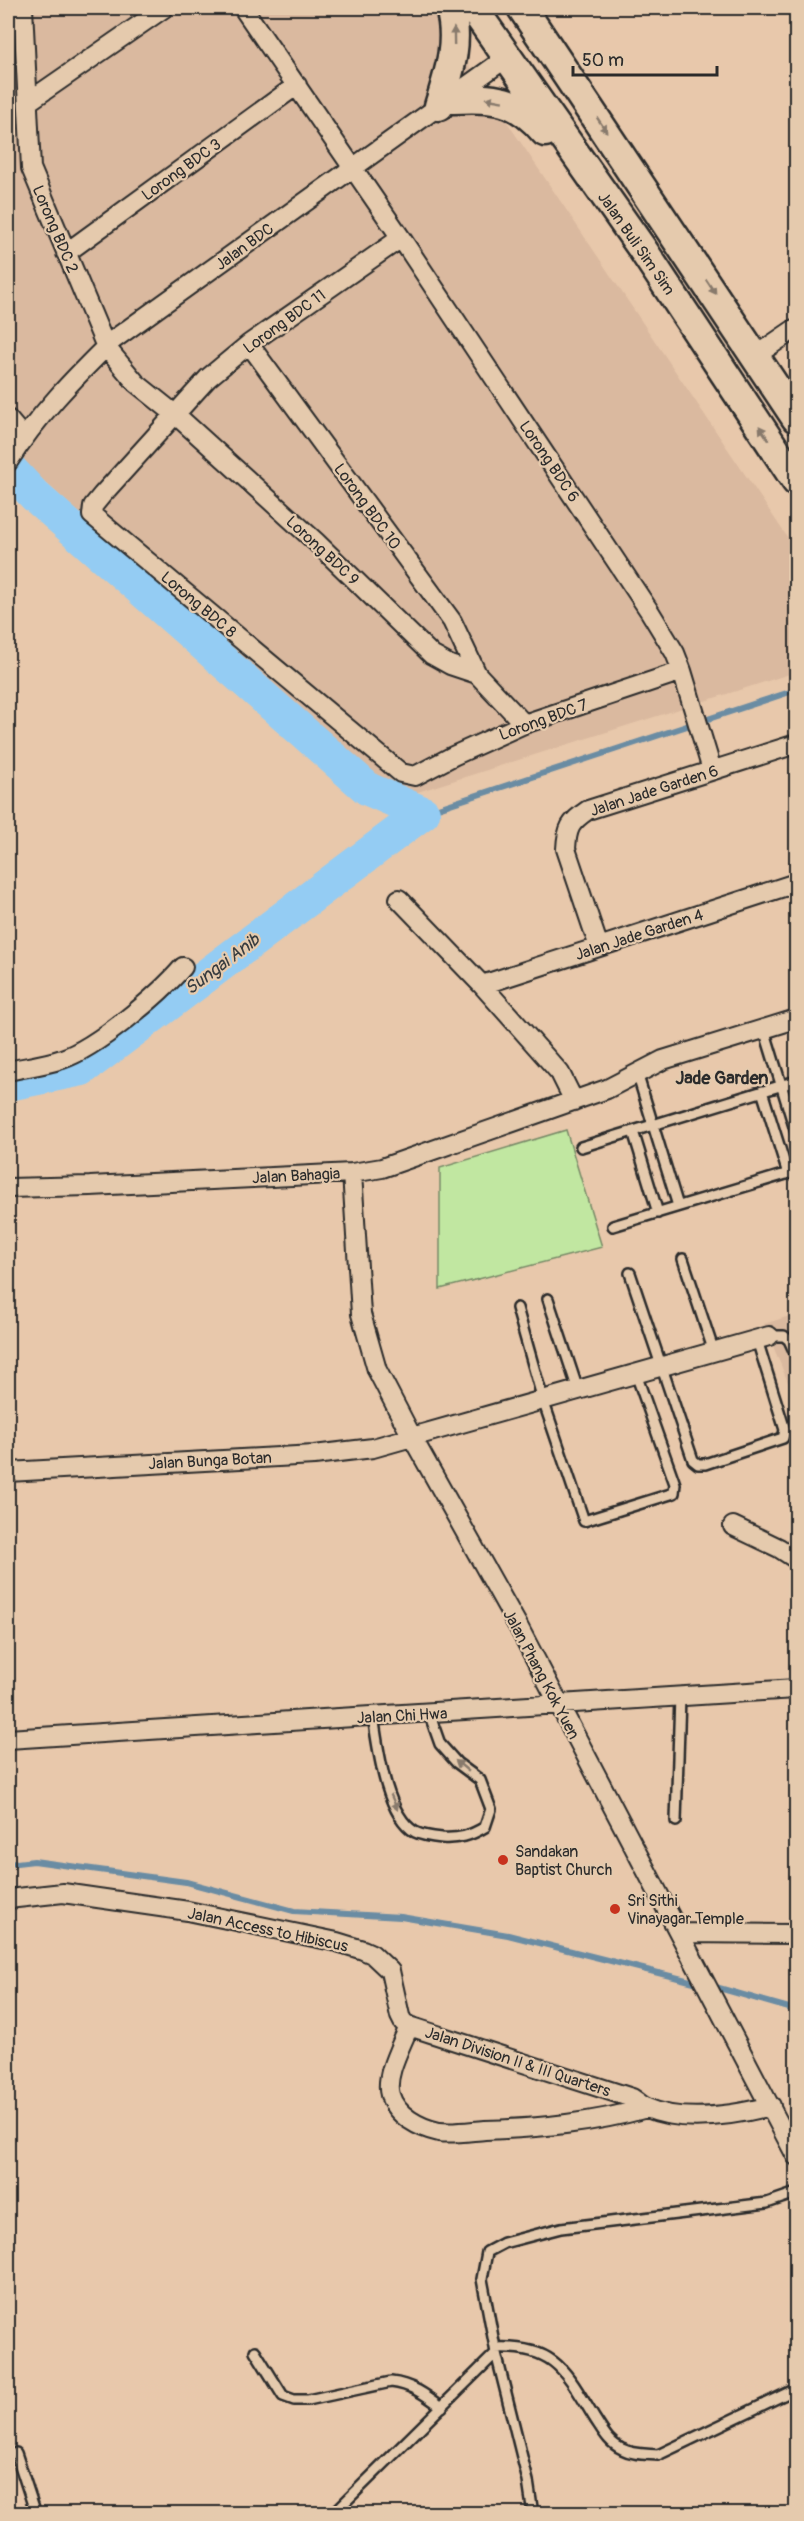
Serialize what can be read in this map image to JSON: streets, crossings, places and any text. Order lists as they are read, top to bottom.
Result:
{
  "streets": {
    "main road": ["Jalan Buli Sim Sim"],
    "street": [
      "Lorong BDC 3",
      "Lorong BDC 2",
      "Jalan BDC",
      "Lorong BDC 11",
      "Lorong BDC 6",
      "Lorong BDC 10",
      "Lorong BDC 9",
      "Lorong BDC 8",
      "Lorong BDC 7",
      "Jalan Jade Garden 6",
      "Jalan Jade Garden 4",
      "Jalan Bahagia",
      "Jalan Bunga Botan",
      "Jalan Phang Kok Yuen",
      "Jalan Chi Hwa",
      "Jalan Access to Hibiscus",
      "Jalan Division II & III Quarters"
    ]
  },
  "crossings": [
    ["Lorong BDC 3", "Lorong BDC 2"],
    ["Lorong BDC 3", "Lorong BDC 6"],
    ["Lorong BDC 2", "Jalan BDC"],
    ["Lorong BDC 2", "Lorong BDC 11"],
    ["Lorong BDC 2", "Lorong BDC 9"],
    ["Lorong BDC 2", "Lorong BDC 8"],
    ["Jalan Buli Sim Sim", "Jalan BDC"],
    ["Jalan BDC", "Lorong BDC 6"],
    ["Lorong BDC 11", "Lorong BDC 6"],
    ["Lorong BDC 11", "Lorong BDC 10"],
    ["Lorong BDC 11", "Lorong BDC 9"],
    ["Lorong BDC 11", "Lorong BDC 8"],
    ["Lorong BDC 6", "Lorong BDC 7"],
    ["Lorong BDC 6", "Jalan Jade Garden 6"],
    ["Lorong BDC 10", "Lorong BDC 9"],
    ["Lorong BDC 9", "Lorong BDC 8"],
    ["Lorong BDC 8", "Lorong BDC 7"],
    ["Jalan Jade Garden 6", "Jalan Jade Garden 4"],
    ["Jalan Bahagia", "Jalan Phang Kok Yuen"],
    ["Jalan Bunga Botan", "Jalan Phang Kok Yuen"],
    ["Jalan Phang Kok Yuen", "Jalan Chi Hwa"],
    ["Jalan Phang Kok Yuen", "Jalan Division II & III Quarters"],
    ["Jalan Access to Hibiscus", "Jalan Division II & III Quarters"]
  ],
  "districts": ["Jade Garden"],
  "water": ["Sungai Anib"],
  "places": ["Sandakan Baptist Church", "Sri Sithi Vinayagar Temple"],
  "scale_bar": "50 m"
}
